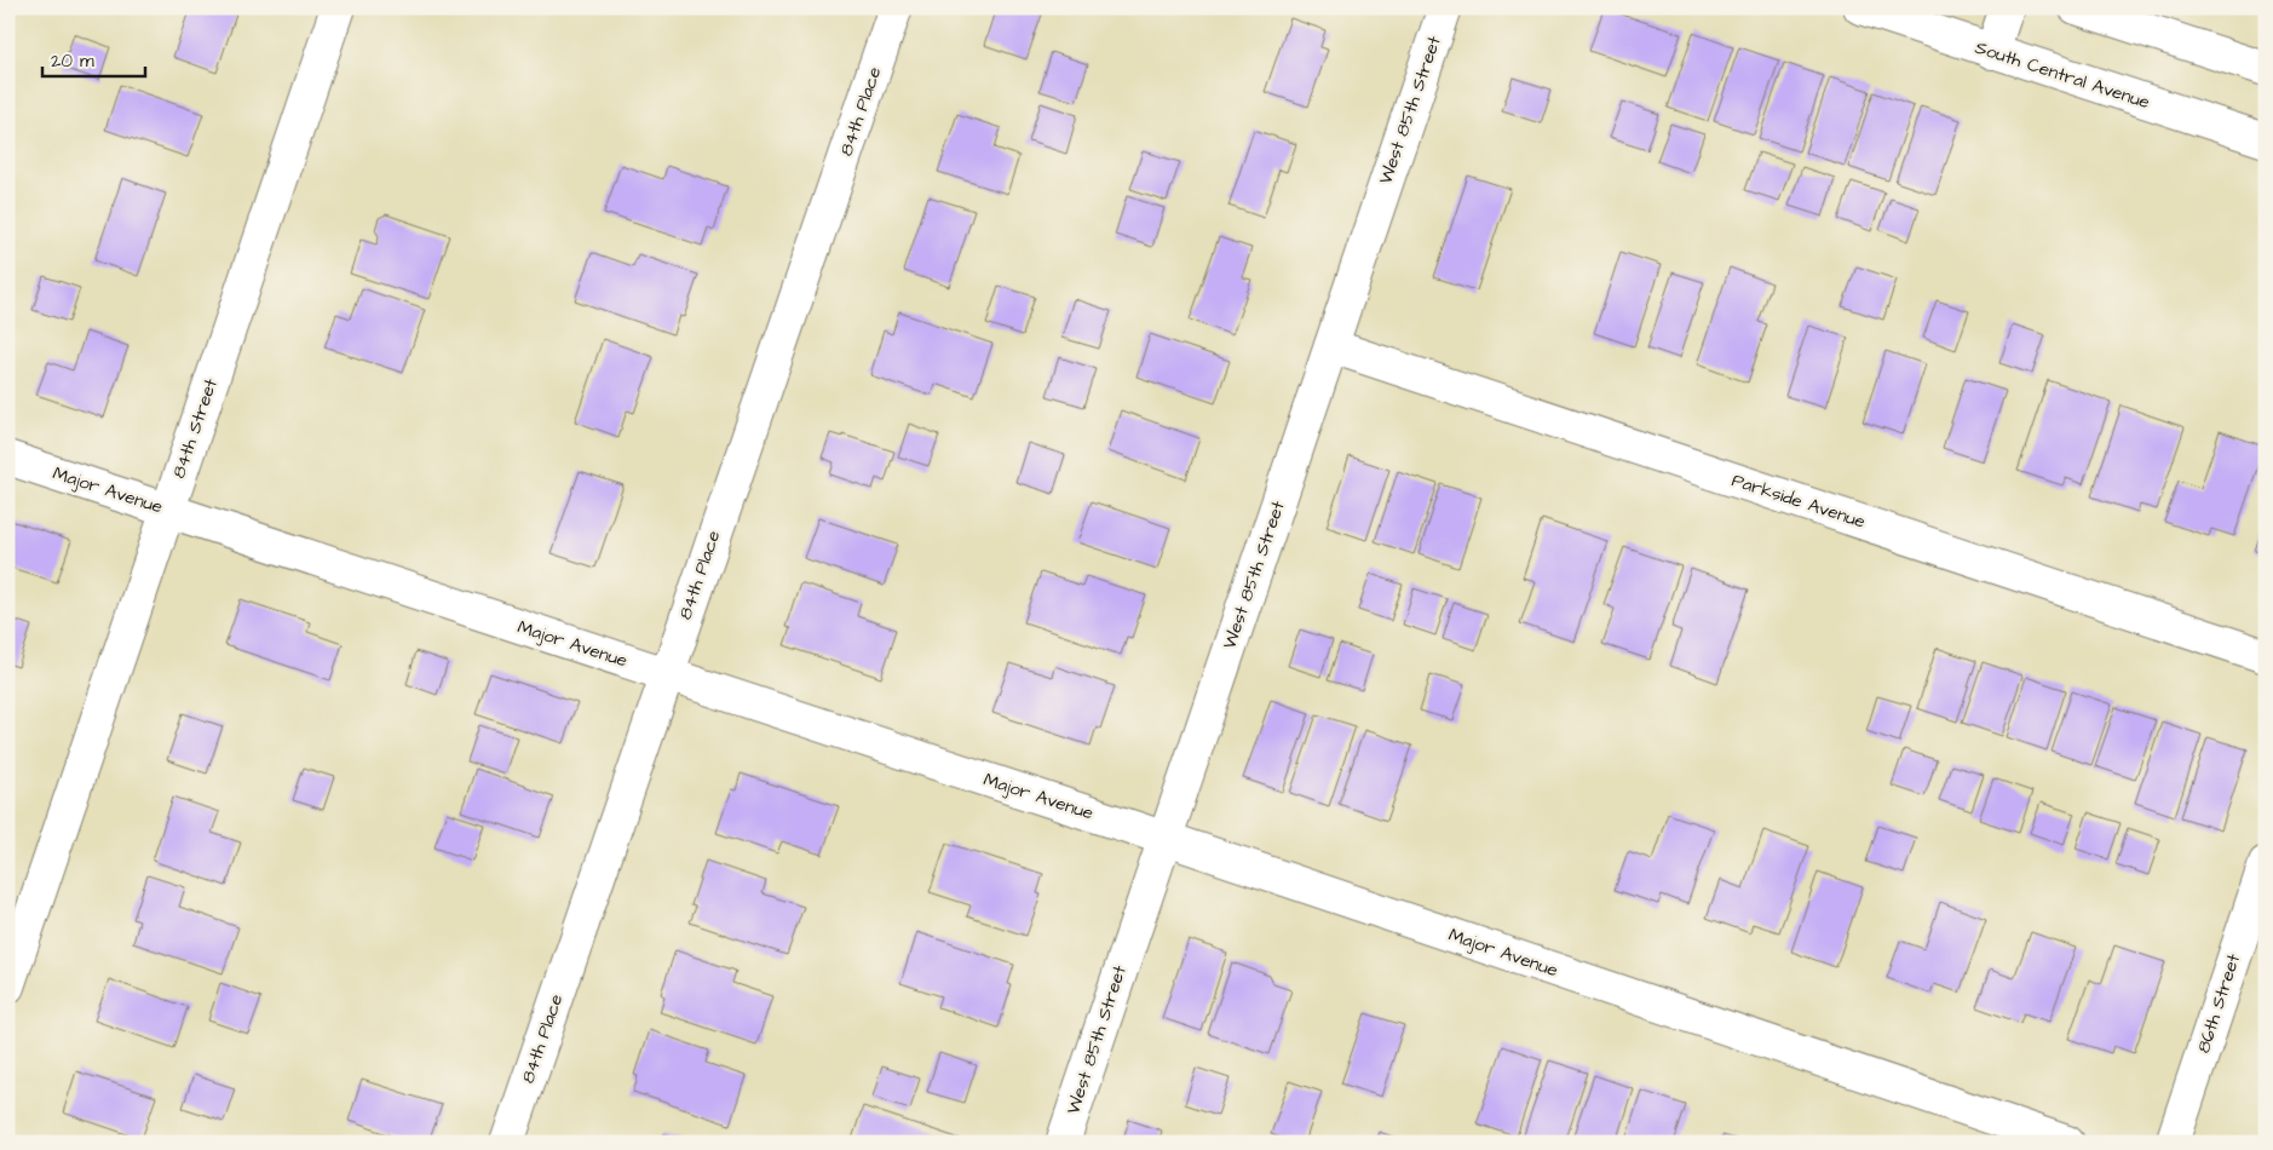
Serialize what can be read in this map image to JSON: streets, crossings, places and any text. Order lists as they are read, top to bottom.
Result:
{
  "streets": {
    "street": [
      "South Central Avenue",
      "West 85th Street",
      "84th Place",
      "84th Street",
      "Major Avenue",
      "Parkside Avenue",
      "86th Street"
    ]
  },
  "crossings": [
    ["West 85th Street", "Major Avenue"],
    ["West 85th Street", "Parkside Avenue"],
    ["84th Place", "Major Avenue"],
    ["84th Street", "Major Avenue"]
  ],
  "scale_bar": "20 m"
}
